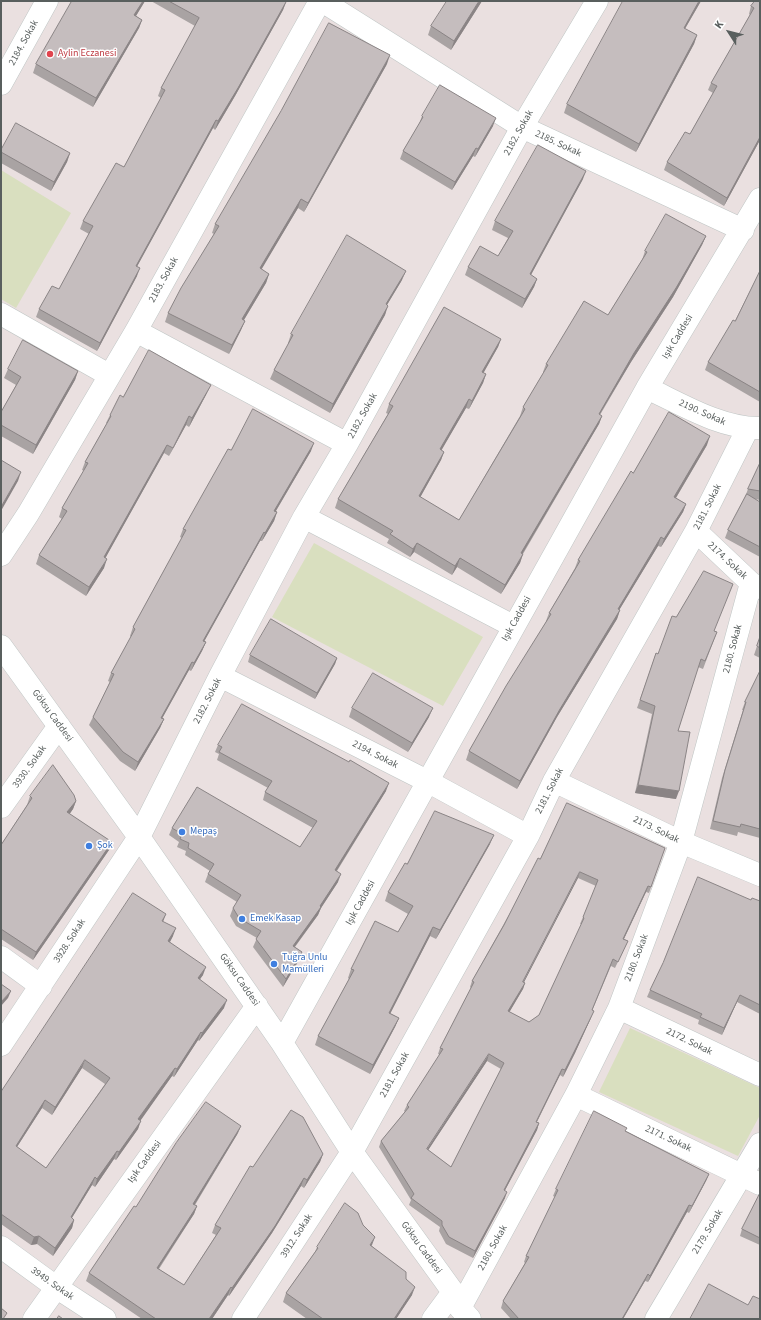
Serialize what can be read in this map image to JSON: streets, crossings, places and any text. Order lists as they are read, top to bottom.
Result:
{
  "streets": {
    "street": [
      "2184. Sokak",
      "2182. Sokak",
      "2185. Sokak",
      "2183. Sokak",
      "Işık Caddesi",
      "2190. Sokak",
      "2181. Sokak",
      "2174. Sokak",
      "2180. Sokak",
      "Göksu Caddesi",
      "2194. Sokak",
      "3930. Sokak",
      "2173. Sokak",
      "3928. Sokak",
      "2172. Sokak",
      "2171. Sokak",
      "2179. Sokak",
      "3912. Sokak",
      "3949. Sokak"
    ]
  },
  "crossings": [
    ["2182. Sokak", "2185. Sokak"],
    ["2182. Sokak", "Göksu Caddesi"],
    ["2182. Sokak", "2194. Sokak"],
    ["2182. Sokak", "3928. Sokak"],
    ["2185. Sokak", "2183. Sokak"],
    ["2185. Sokak", "Işık Caddesi"],
    ["Işık Caddesi", "2190. Sokak"],
    ["Işık Caddesi", "Göksu Caddesi"],
    ["Işık Caddesi", "2194. Sokak"],
    ["Işık Caddesi", "3949. Sokak"],
    ["2190. Sokak", "2181. Sokak"],
    ["2181. Sokak", "2174. Sokak"],
    ["2181. Sokak", "Göksu Caddesi"],
    ["2181. Sokak", "2194. Sokak"],
    ["2181. Sokak", "2173. Sokak"],
    ["2181. Sokak", "3912. Sokak"],
    ["2174. Sokak", "2180. Sokak"],
    ["2180. Sokak", "Göksu Caddesi"],
    ["2180. Sokak", "2173. Sokak"],
    ["2180. Sokak", "2172. Sokak"],
    ["2180. Sokak", "2171. Sokak"],
    ["Göksu Caddesi", "3930. Sokak"],
    ["Göksu Caddesi", "3928. Sokak"],
    ["Göksu Caddesi", "3912. Sokak"],
    ["2171. Sokak", "2179. Sokak"]
  ],
  "places": [
    "Aylin Eczanesi",
    "Mepaş",
    "Şok",
    "Emek Kasap",
    "Tuğra Unlu Mamülleri"
  ],
  "north": "top left"
}
